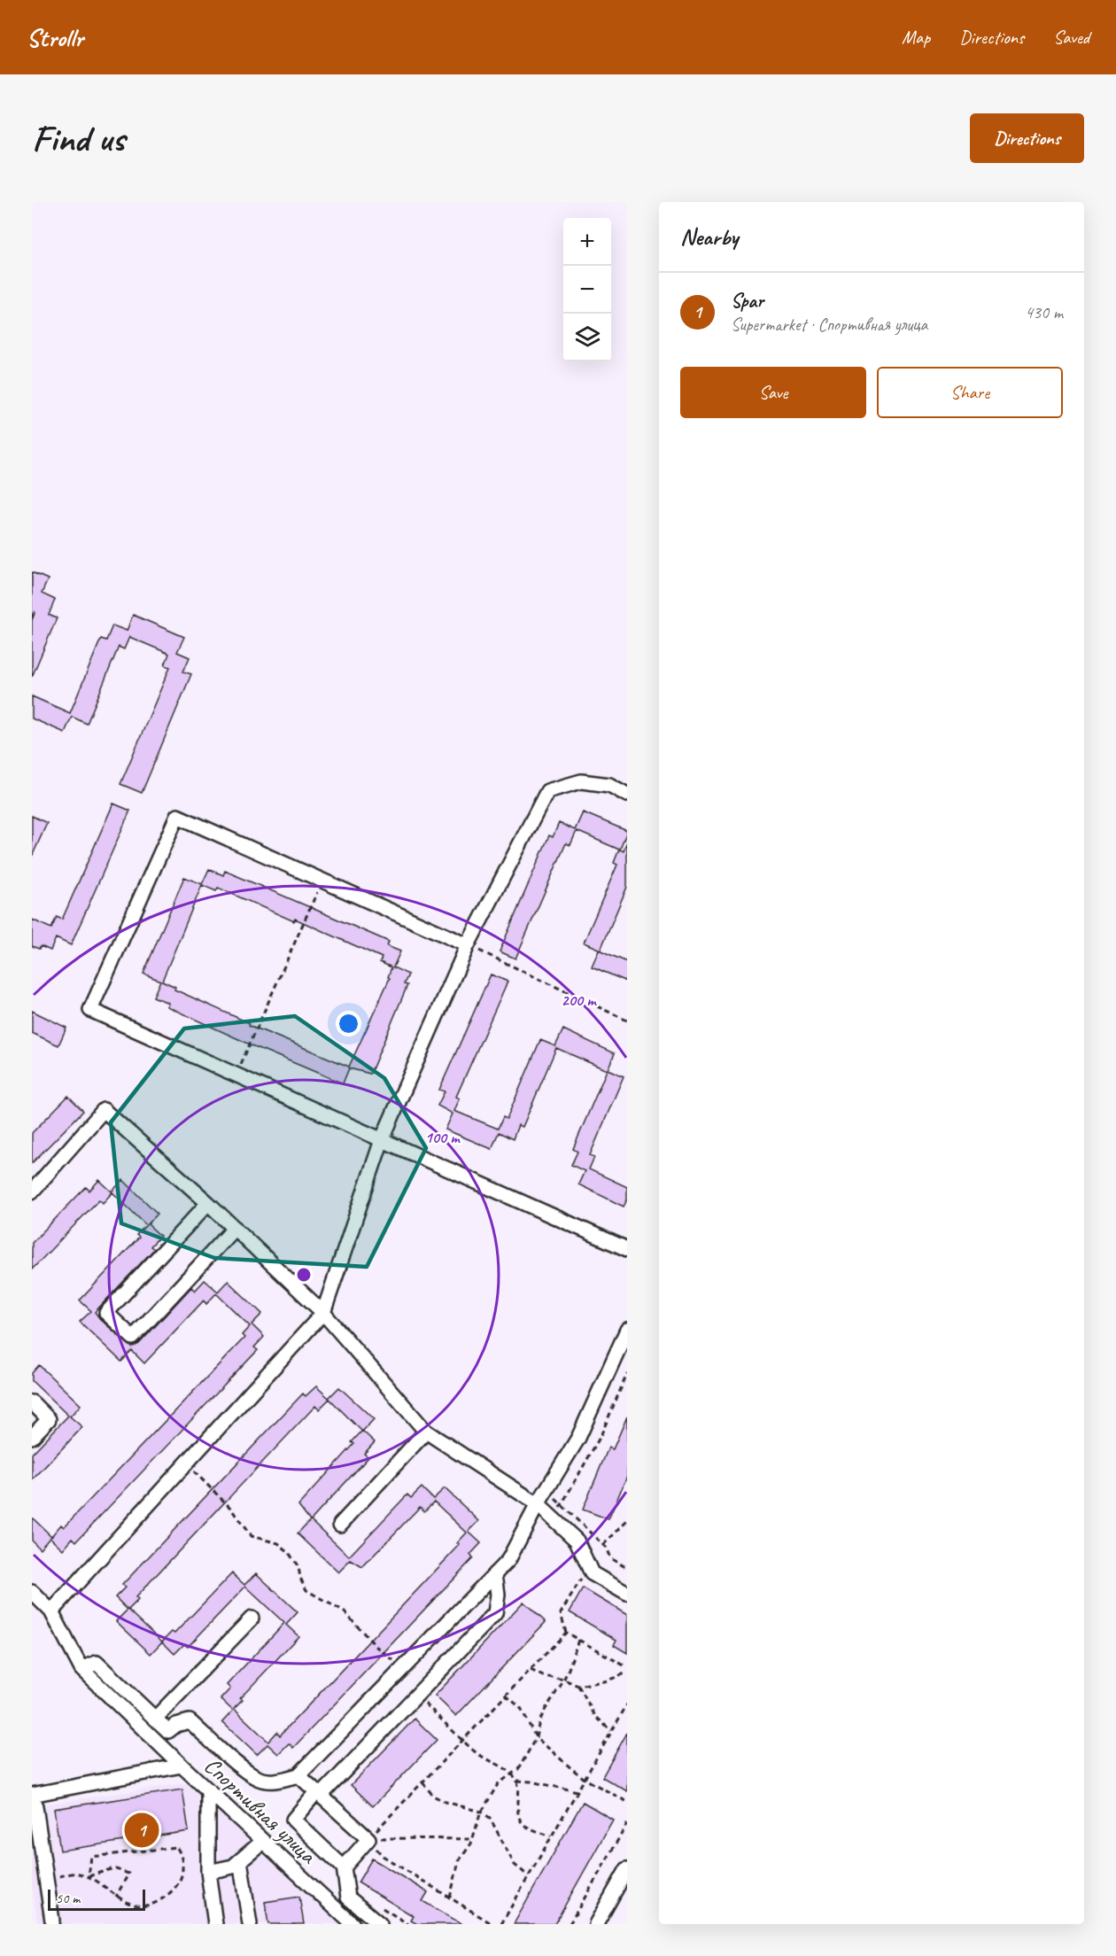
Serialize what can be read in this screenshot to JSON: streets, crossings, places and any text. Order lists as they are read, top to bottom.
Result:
{
  "streets": {
    "street": ["Спортивная улица"]
  },
  "scale_bar": "50 m",
  "page": {
    "header": "Strollr",
    "nav": ["Map", "Directions", "Saved"],
    "buttons": [
      "Directions",
      ["Save", "Share"]
    ],
    "title": "Find us",
    "heading": "Nearby",
    "map_buttons": ["+", "−"],
    "list": [
      {
        "mark": "1",
        "name": "Spar",
        "note": "Supermarket · Спортивная улица",
        "value": "430 m"
      }
    ],
    "pins": "1",
    "scale": "50 m"
  },
  "rings": ["200 m", "100 m"]
}
